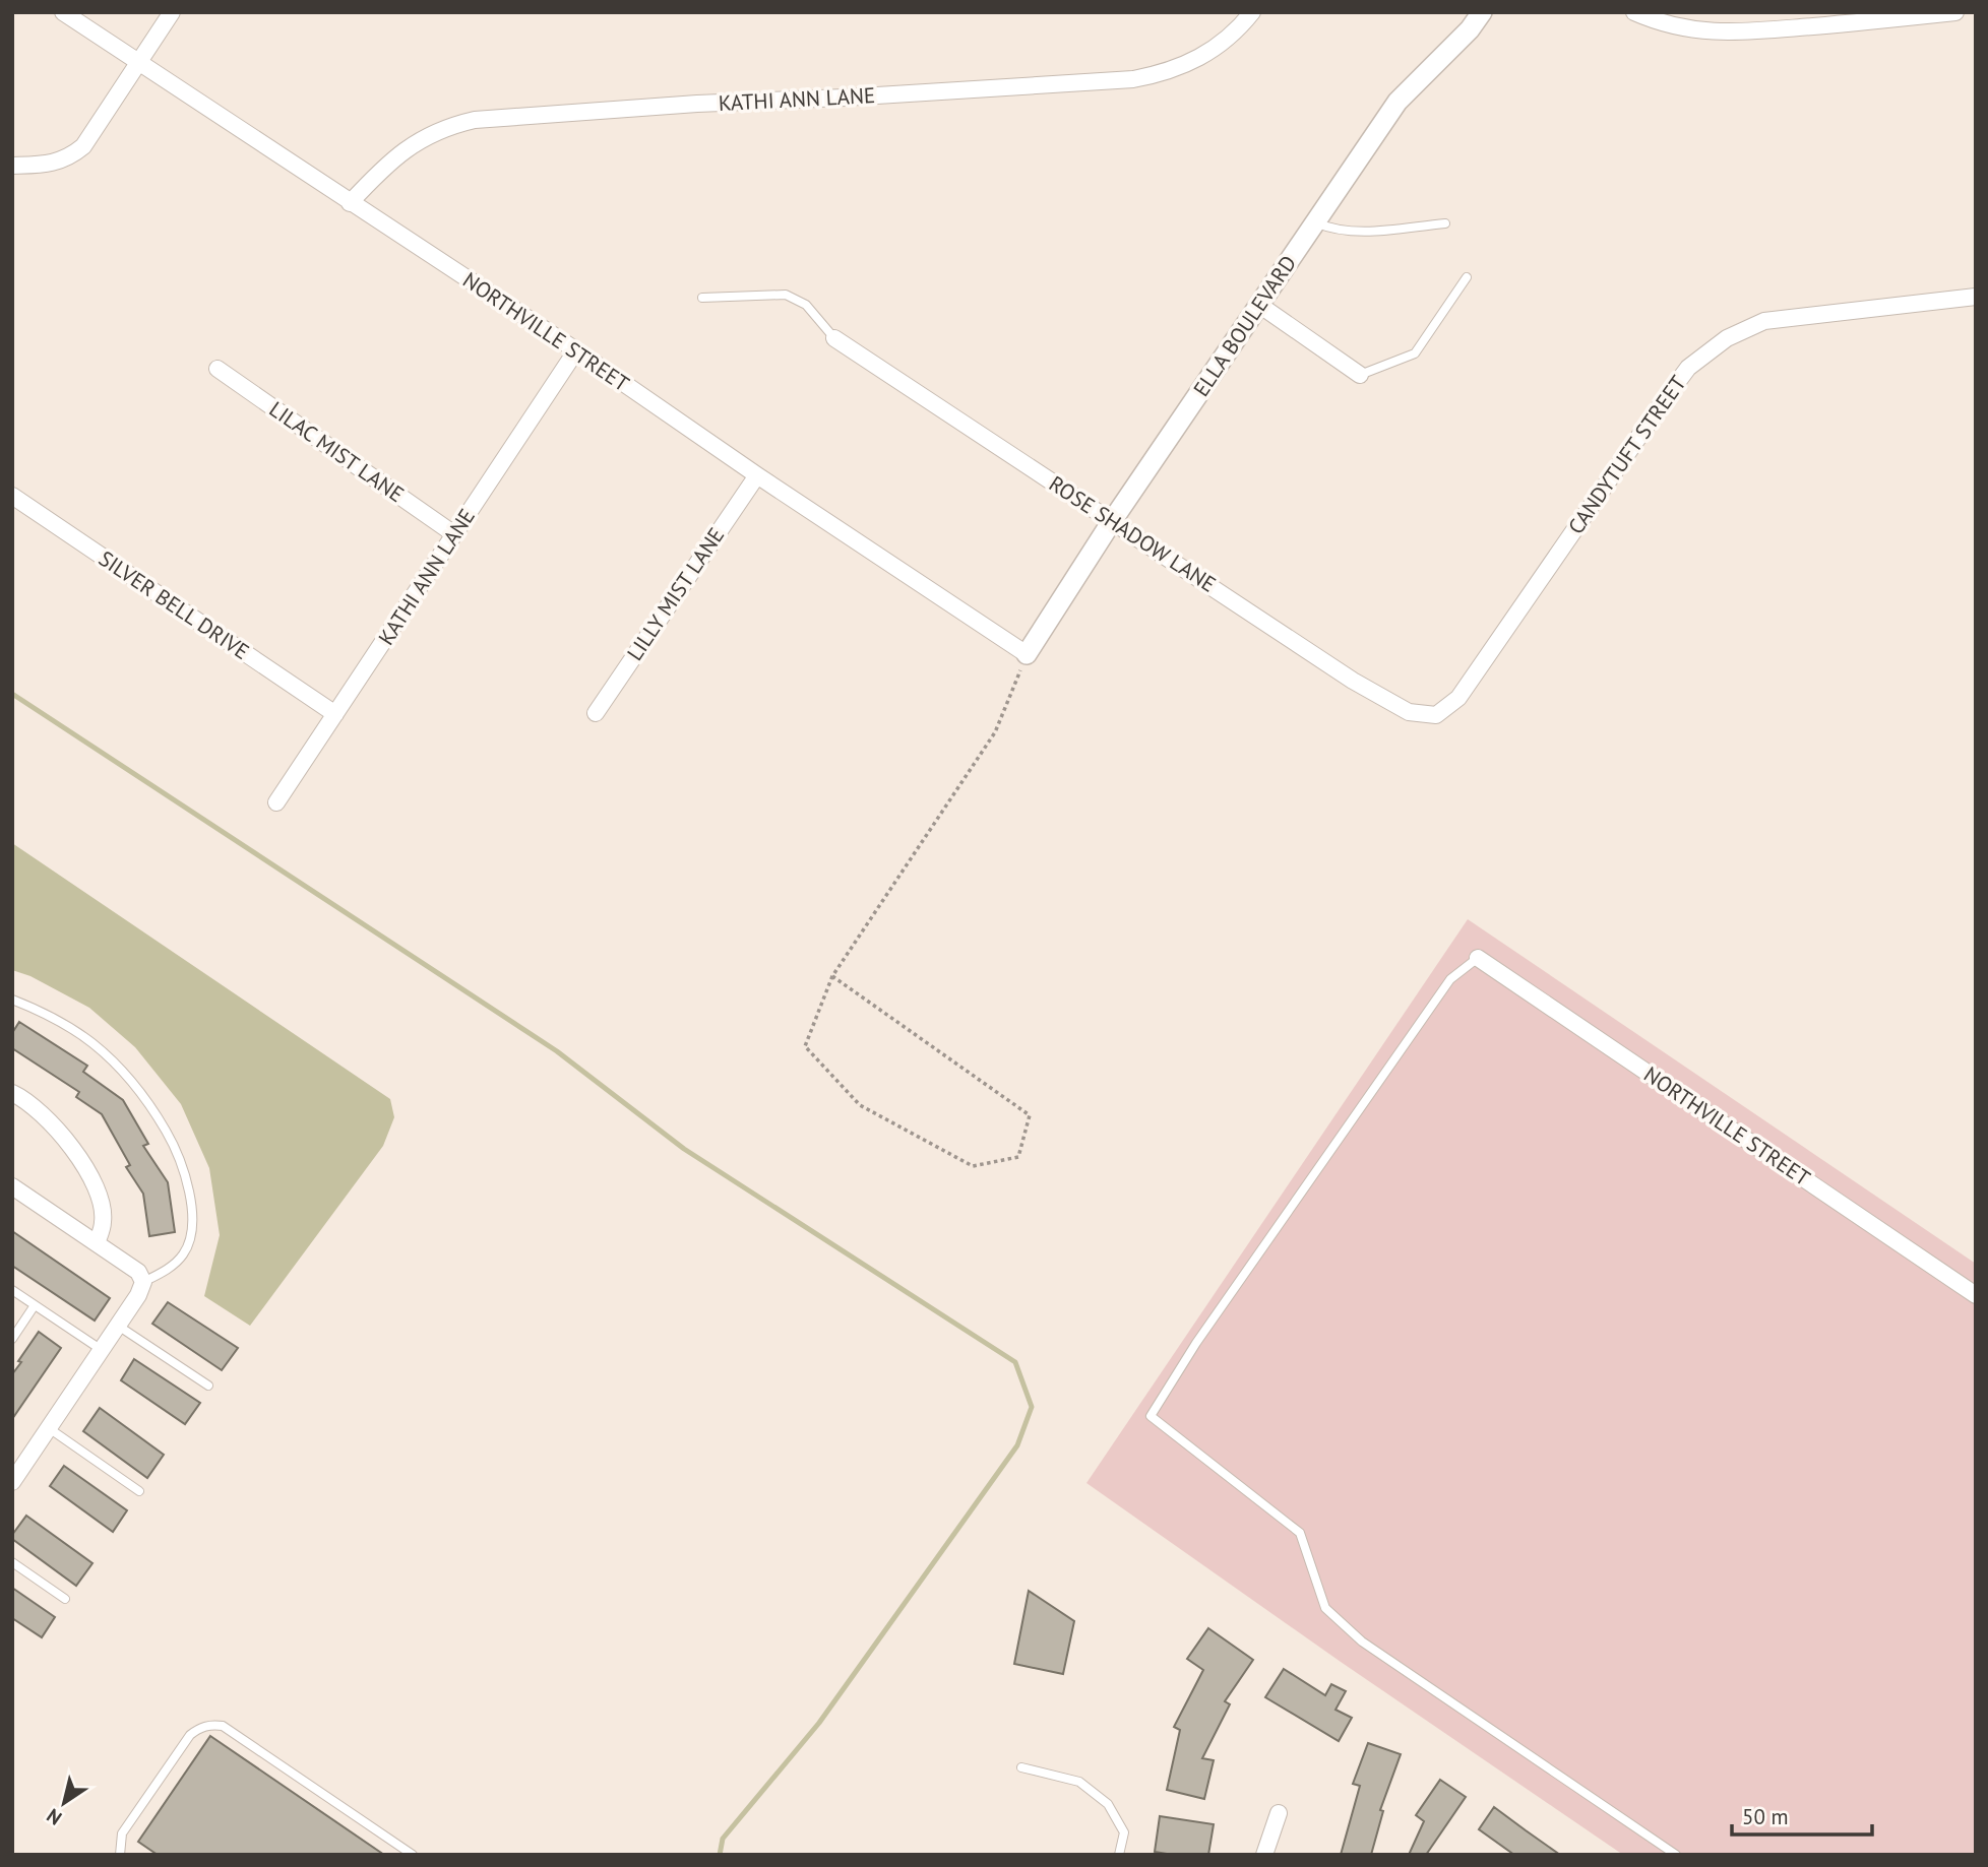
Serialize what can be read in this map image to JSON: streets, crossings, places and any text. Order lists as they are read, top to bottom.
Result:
{
  "streets": {
    "street": [
      "KATHI ANN LANE",
      "ELLA BOULEVARD",
      "NORTHVILLE STREET",
      "LILAC MIST LANE",
      "CANDYTUFT STREET",
      "ROSE SHADOW LANE",
      "LILLY MIST LANE",
      "SILVER BELL DRIVE"
    ]
  },
  "crossings": [
    ["KATHI ANN LANE", "NORTHVILLE STREET"],
    ["KATHI ANN LANE", "LILAC MIST LANE"],
    ["KATHI ANN LANE", "SILVER BELL DRIVE"],
    ["ELLA BOULEVARD", "NORTHVILLE STREET"],
    ["ELLA BOULEVARD", "ROSE SHADOW LANE"],
    ["NORTHVILLE STREET", "LILLY MIST LANE"],
    ["CANDYTUFT STREET", "ROSE SHADOW LANE"]
  ],
  "scale_bar": "50 m",
  "north": "bottom left"
}
